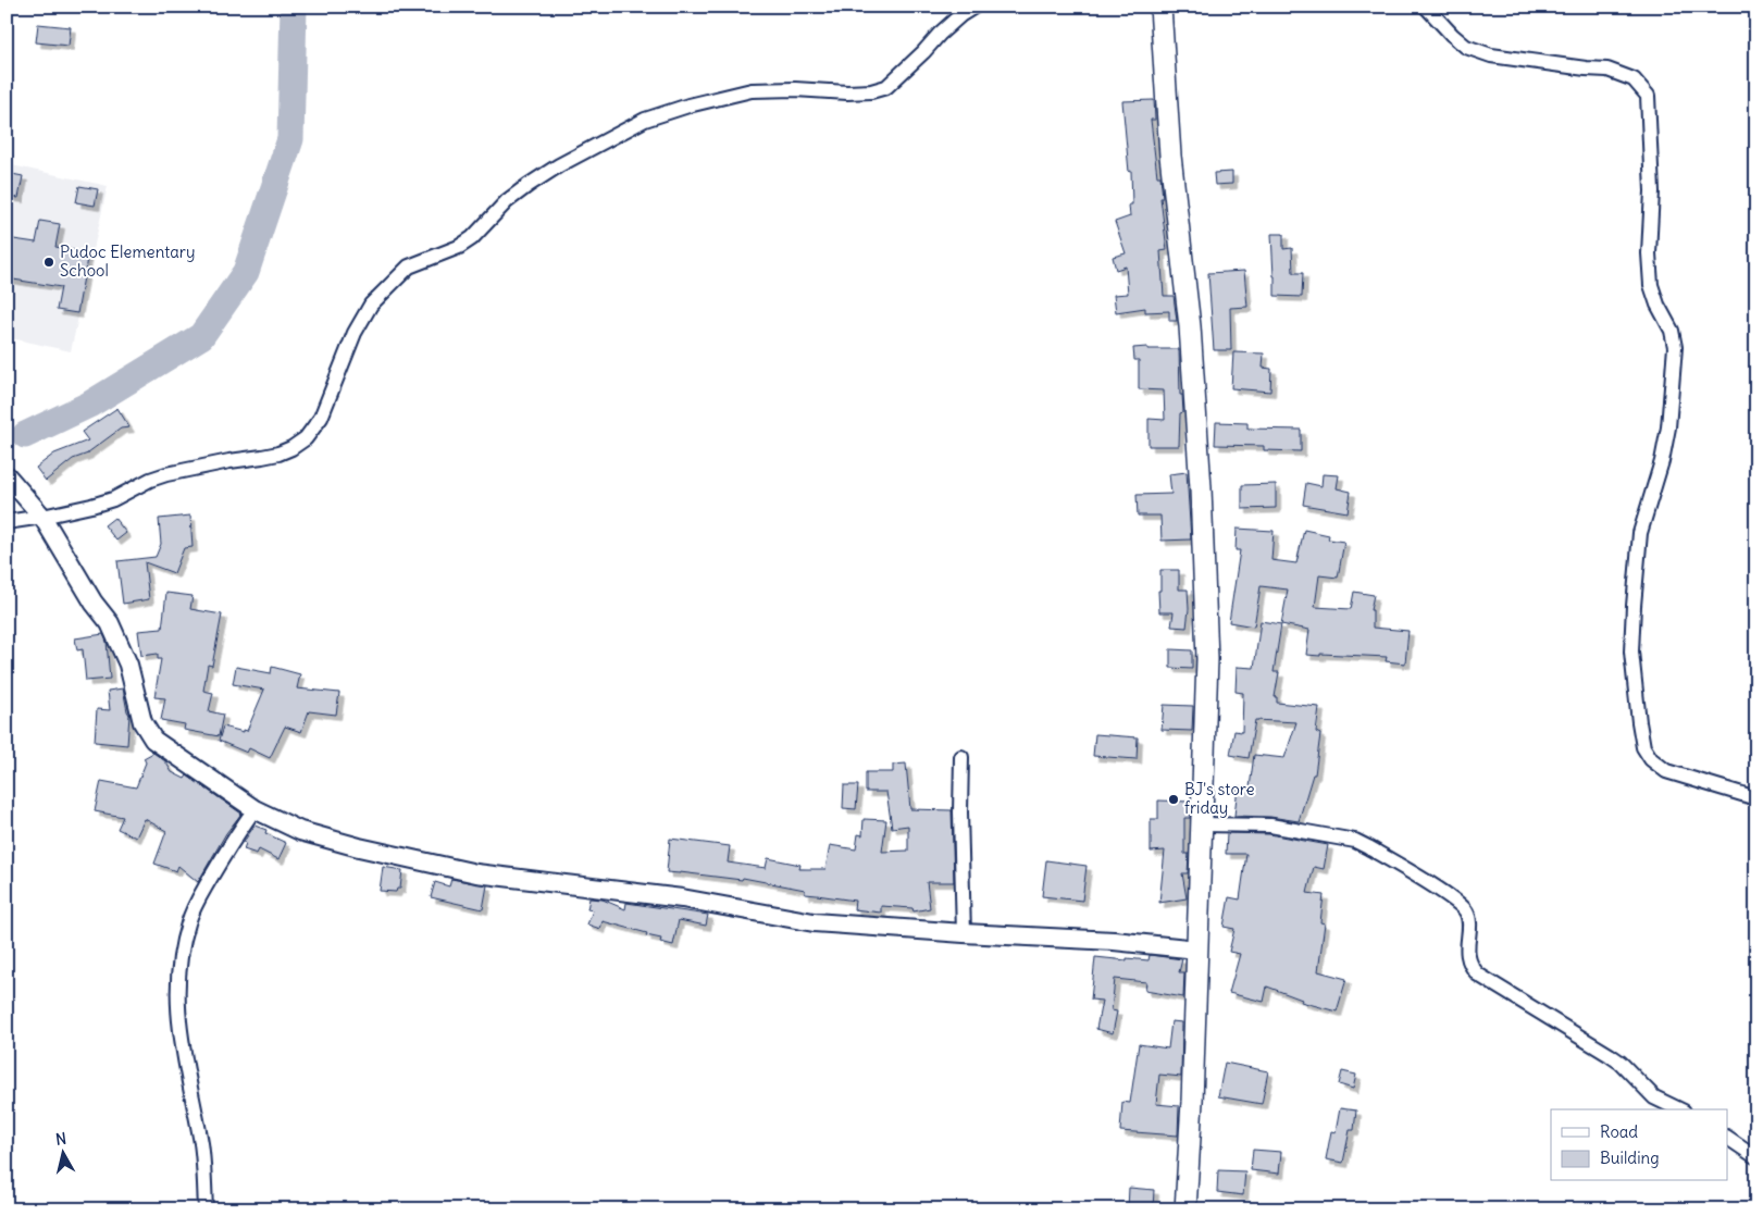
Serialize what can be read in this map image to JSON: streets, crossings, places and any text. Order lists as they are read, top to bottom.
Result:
{
  "places": ["Pudoc Elementary School", "BJ's store friday"],
  "legend": ["Road", "Building"],
  "north": "top"
}
